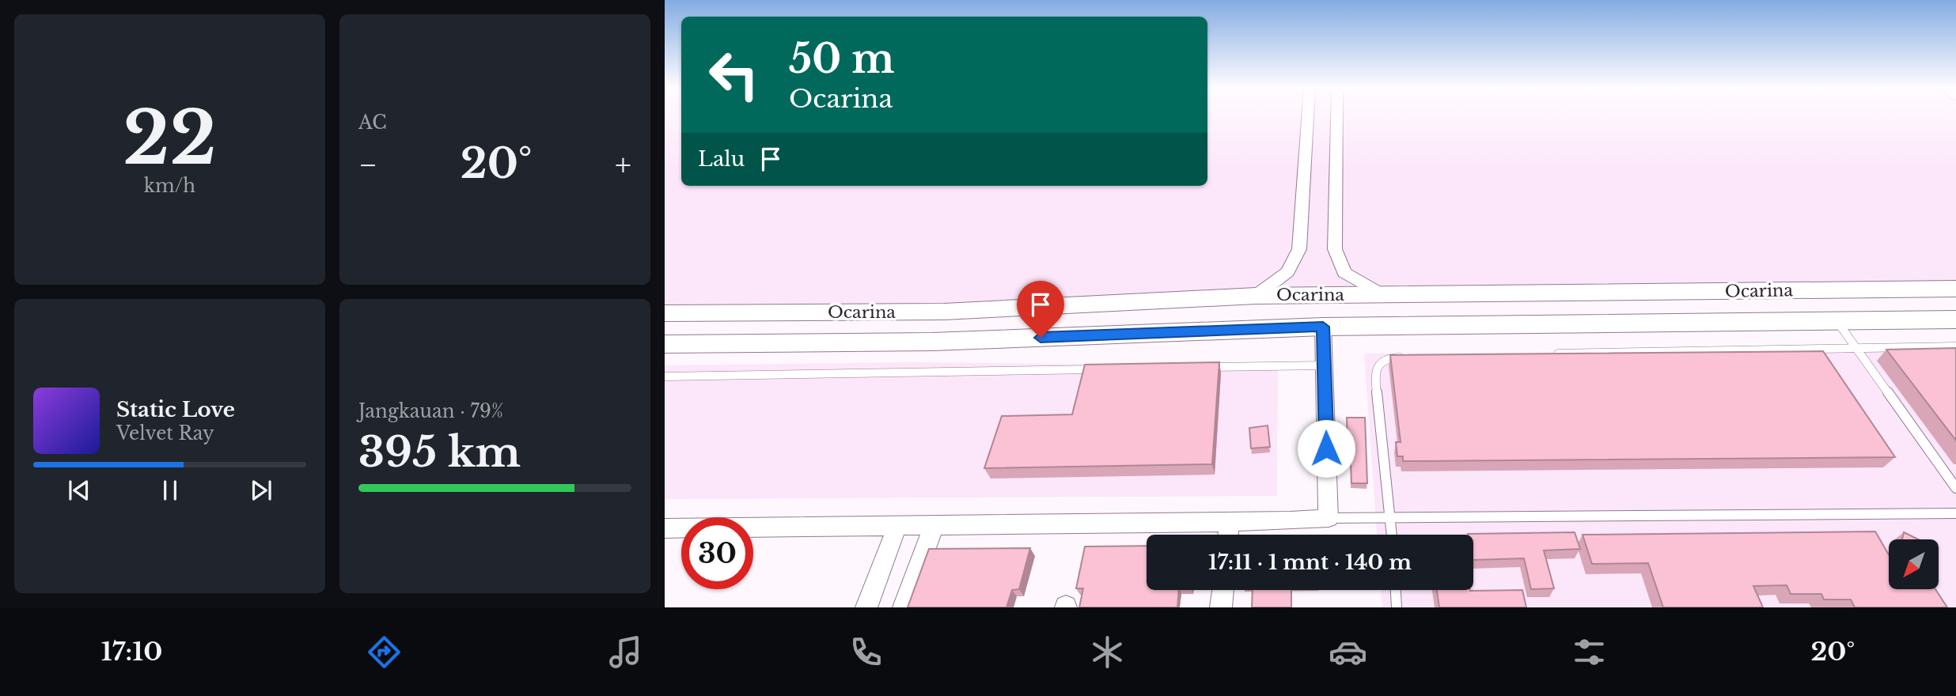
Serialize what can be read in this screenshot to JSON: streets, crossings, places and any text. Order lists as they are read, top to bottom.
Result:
{
  "streets": {
    "main road": ["Ocarina"]
  },
  "north": "bottom left",
  "page": {
    "tile": [
      ["22", "km/h"],
      "AC",
      ["Jangkauan · 79%", "395 km"]
    ],
    "turn": ["50 m", "Ocarina"],
    "then": "Lalu",
    "heat": ["−", "20°", "+"],
    "song": ["Static Love", "Velvet Ray"],
    "limit": "30",
    "trip": "17:11 · 1 mnt · 140 m",
    "tabs": ["17:10", "20°"]
  }
}
